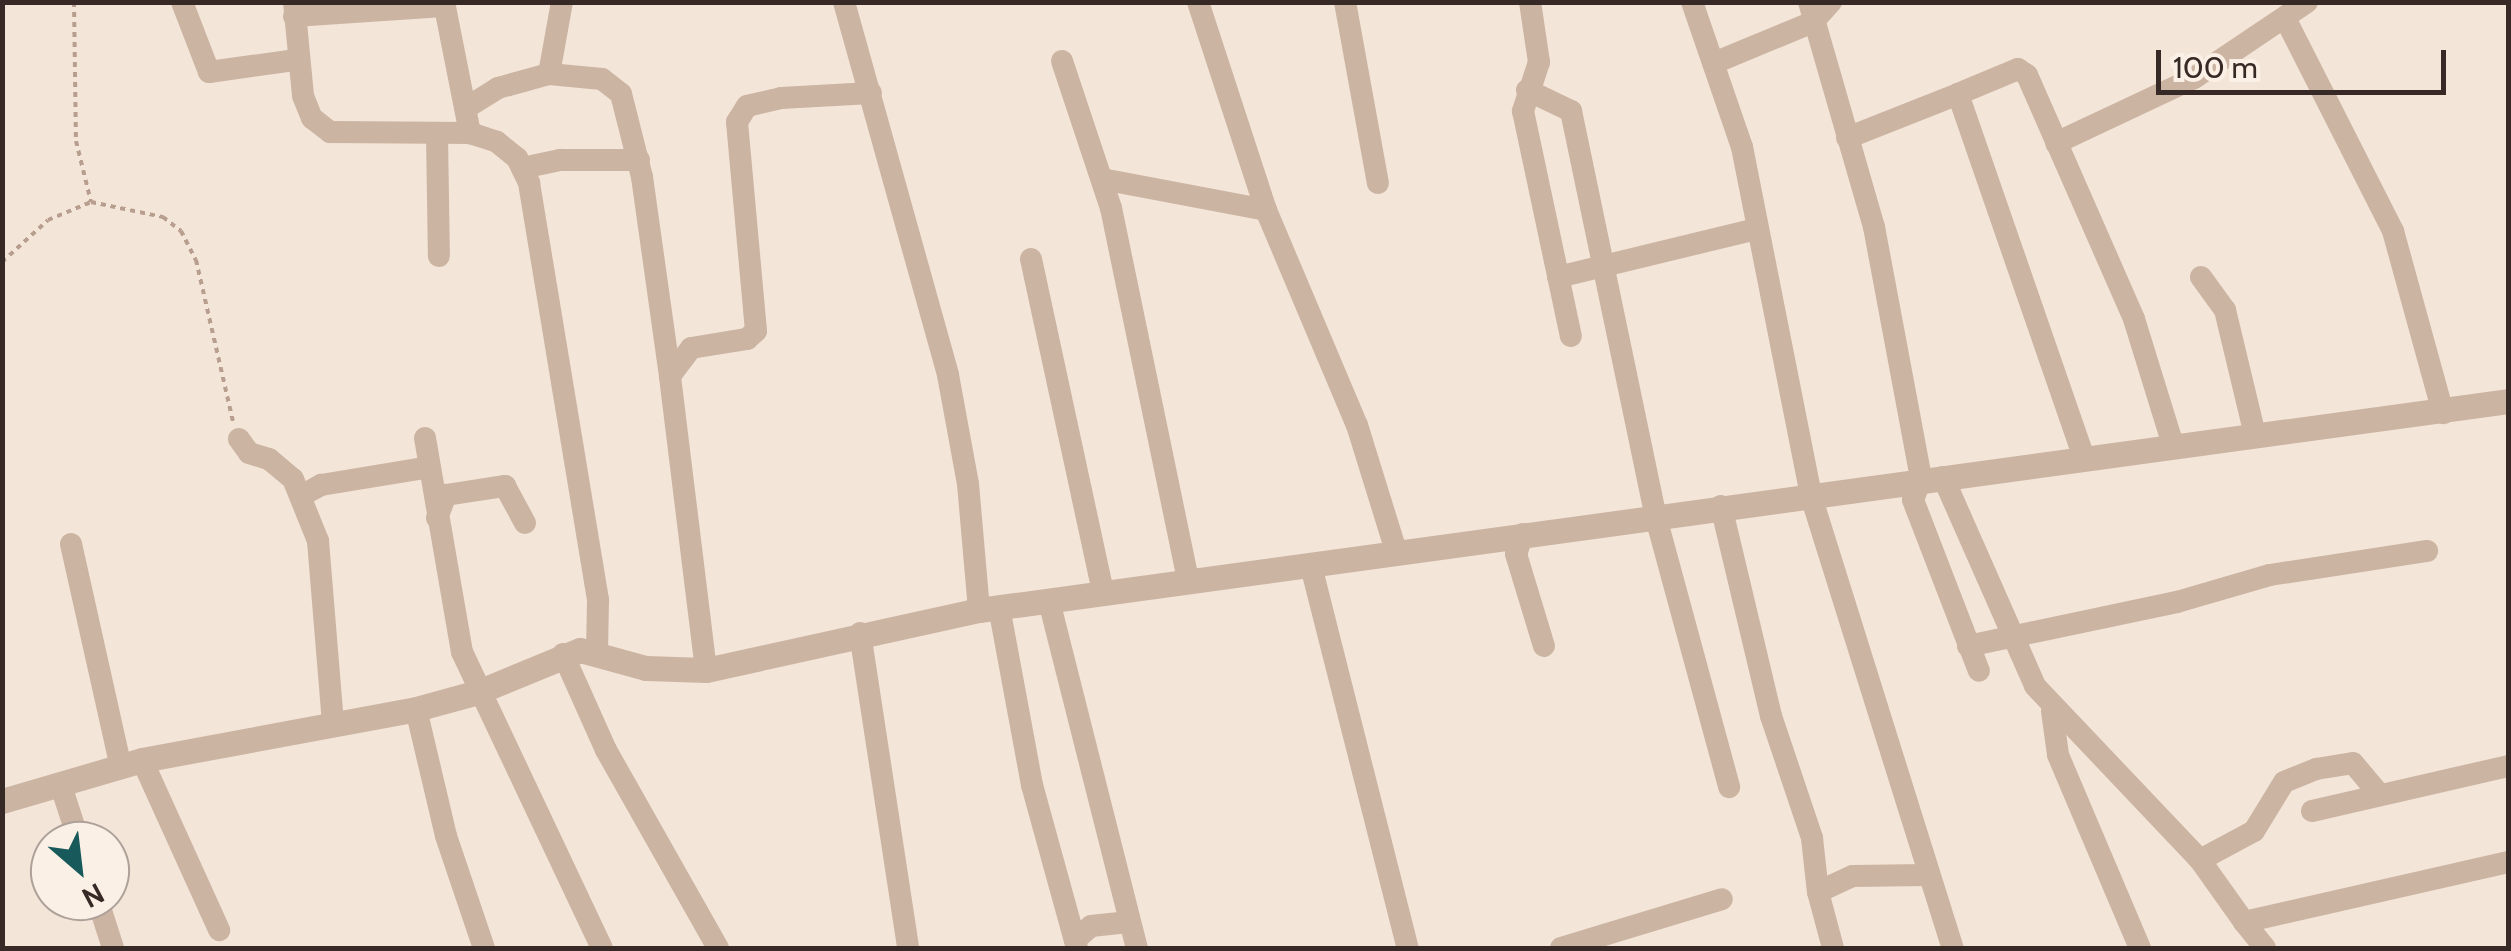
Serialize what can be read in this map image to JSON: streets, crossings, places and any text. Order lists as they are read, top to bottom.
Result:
{
  "scale_bar": "100 m",
  "north": "bottom right"
}
